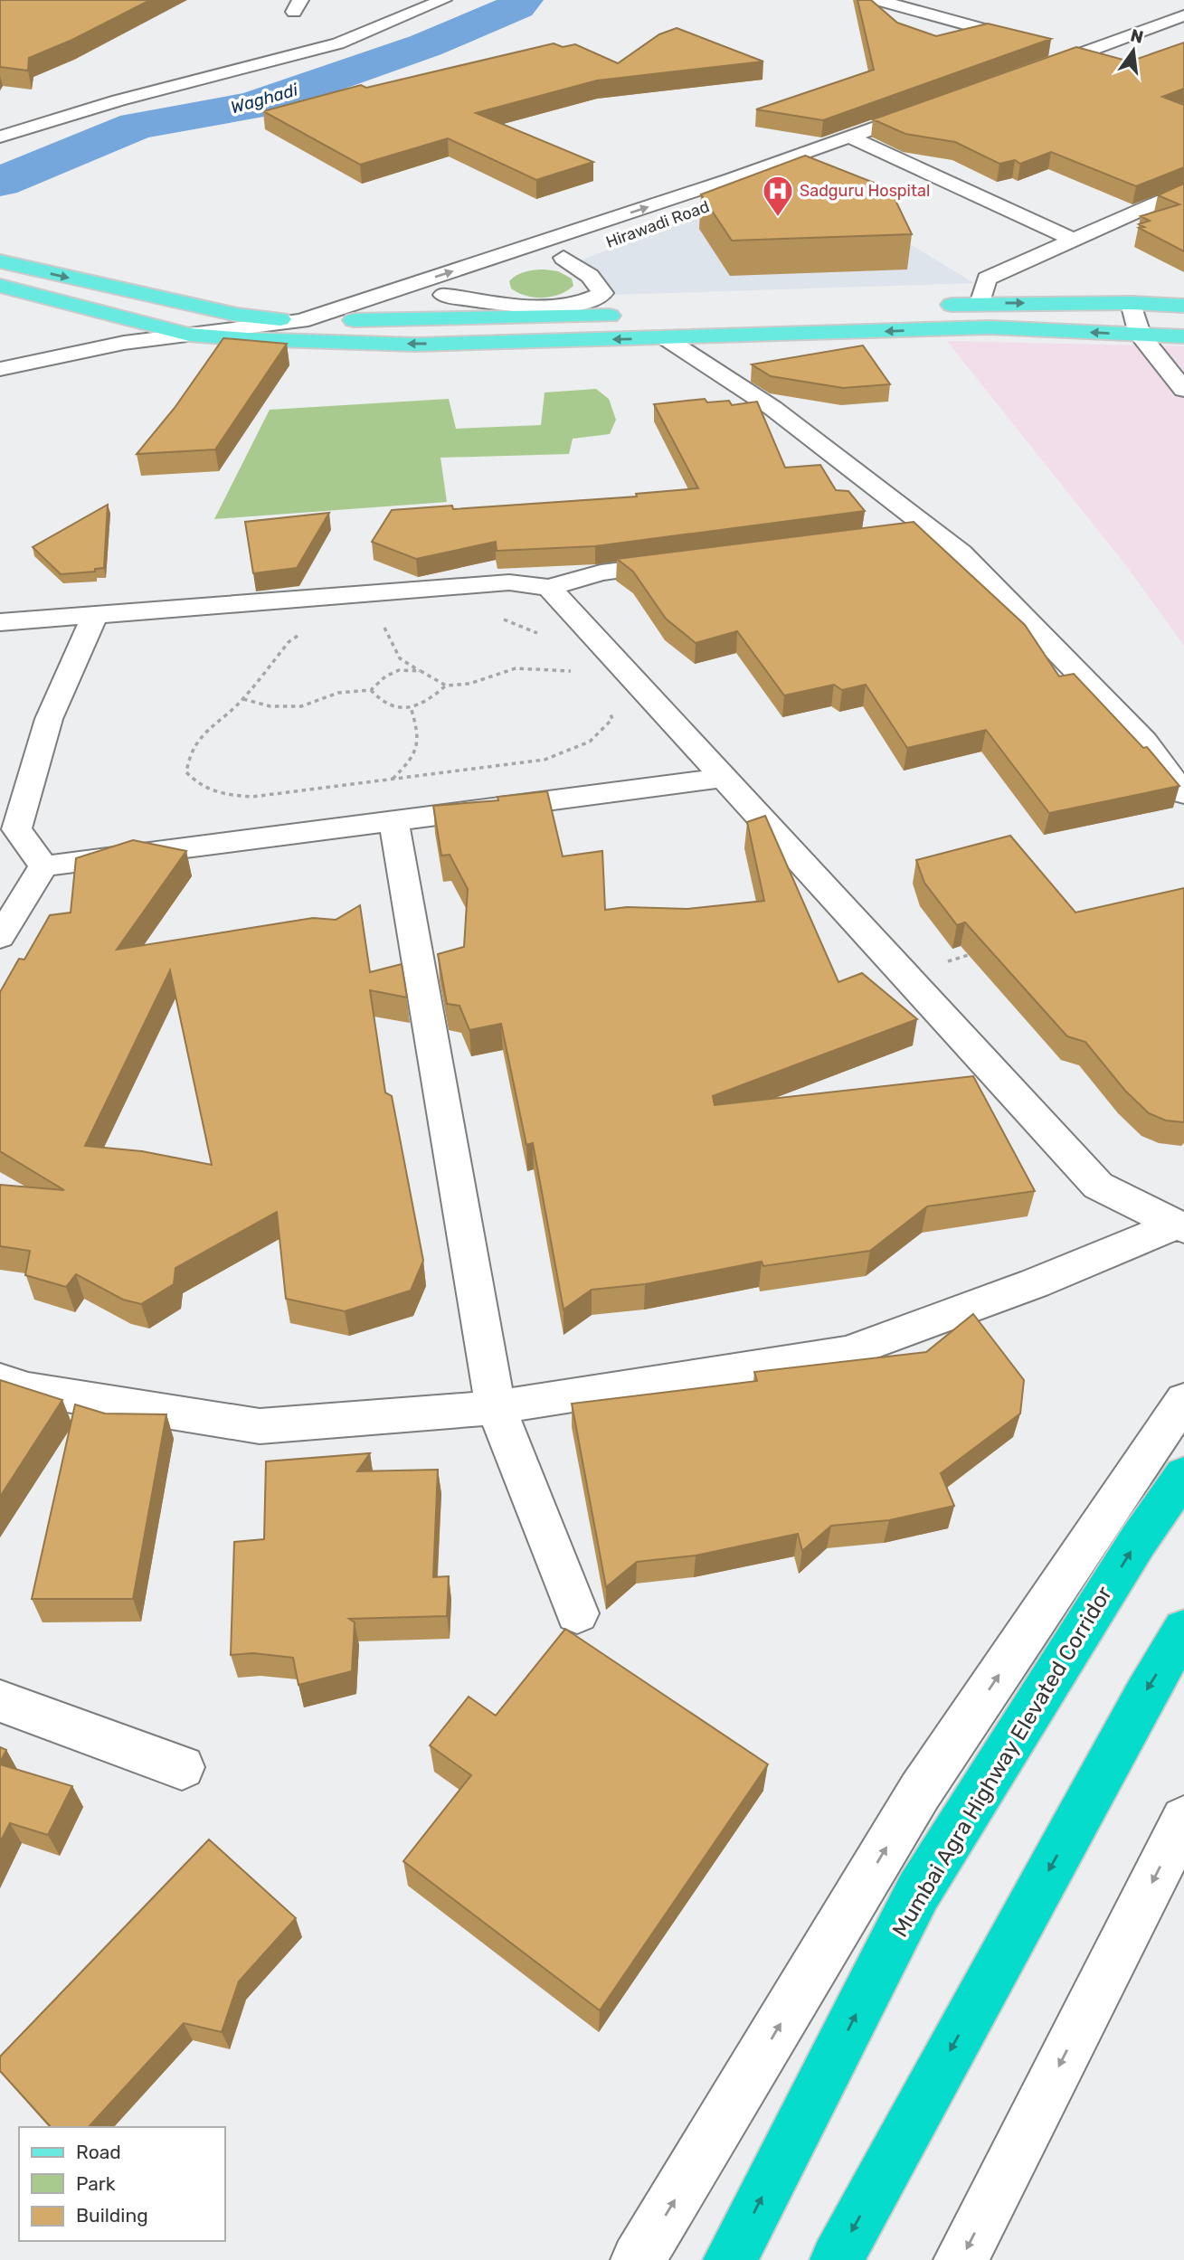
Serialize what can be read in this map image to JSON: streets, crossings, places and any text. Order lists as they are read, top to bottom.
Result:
{
  "streets": {
    "highway": ["Mumbai Agra Highway Elevated Corridor"],
    "street": ["Hirawadi Road"]
  },
  "water": ["Waghadi"],
  "places": {
    "hospital": ["Sadguru Hospital"]
  },
  "legend": ["Road", "Park", "Building"],
  "north": "top"
}
